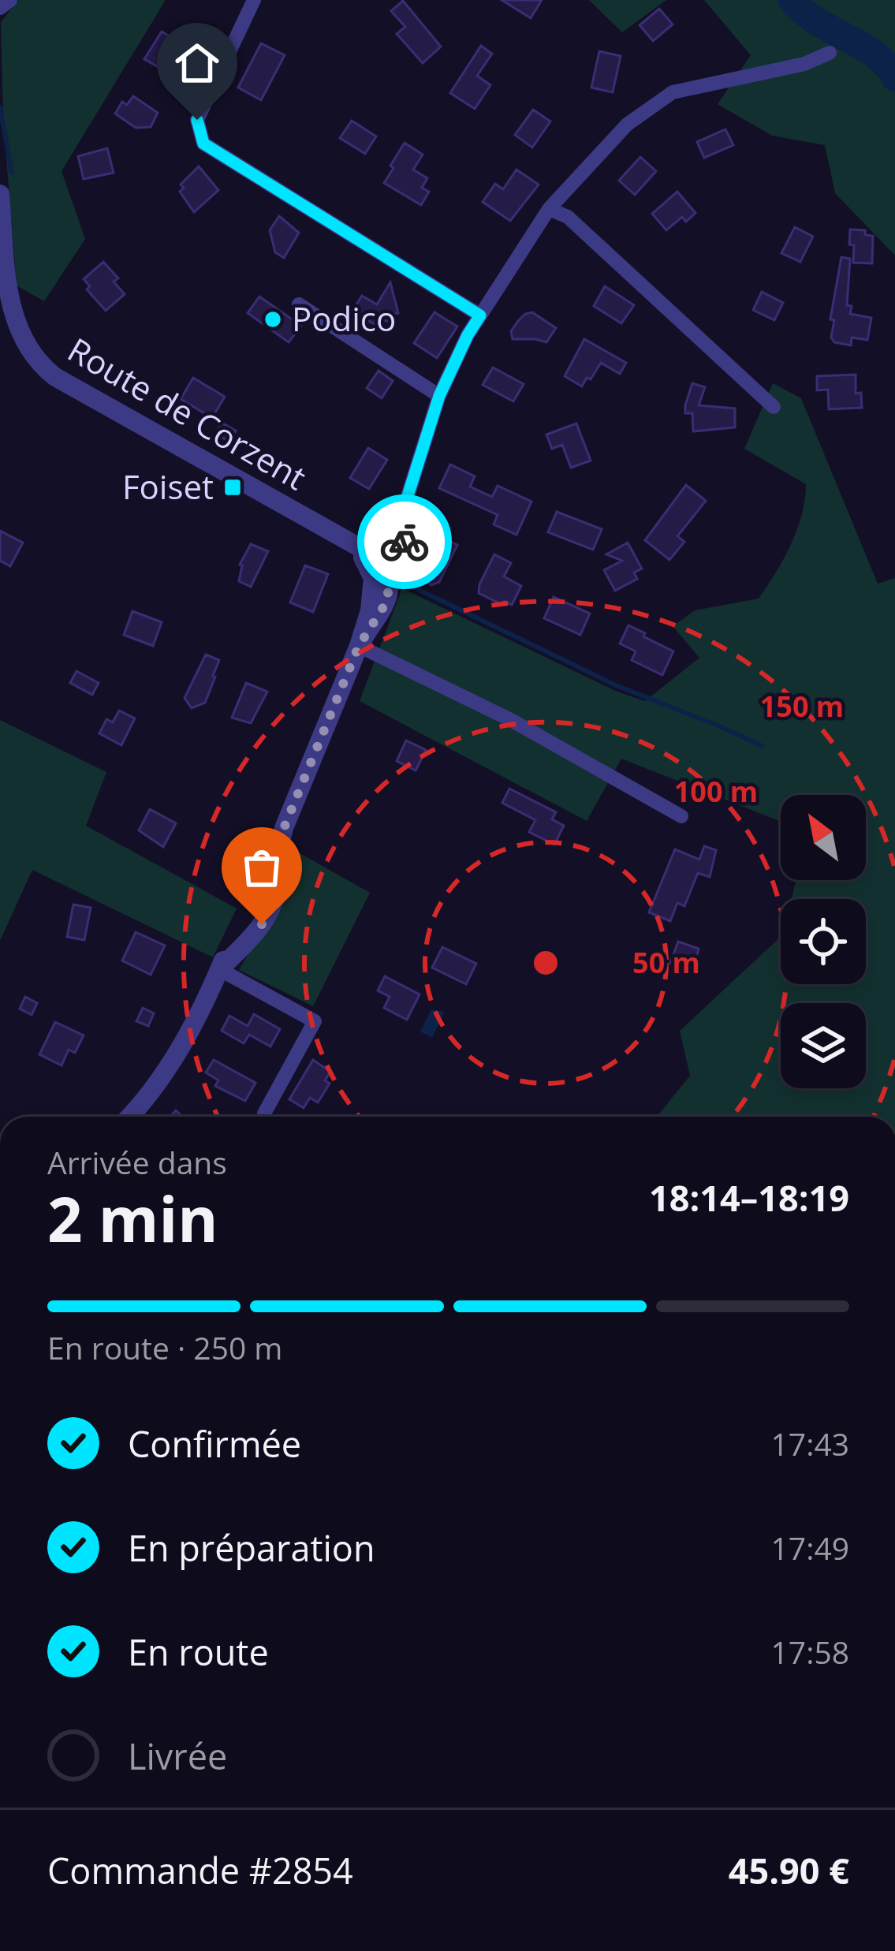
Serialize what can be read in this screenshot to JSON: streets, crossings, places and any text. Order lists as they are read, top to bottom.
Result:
{
  "streets": {
    "street": ["Route de Corzent"]
  },
  "places": {
    "other": ["Podico"],
    "transit": ["Foiset"]
  },
  "north": "top left",
  "page": {
    "heading": ["2 min", "Arrivée dans", "18:14–18:19"],
    "panel": ["Commande #2854", "45.90 €"],
    "bar": "En route · 250 m",
    "list": [
      ["Confirmée", "17:43"],
      ["En préparation", "17:49"],
      ["En route", "17:58"],
      "Livrée"
    ]
  },
  "rings": ["150 m", "100 m", "50 m"]
}
